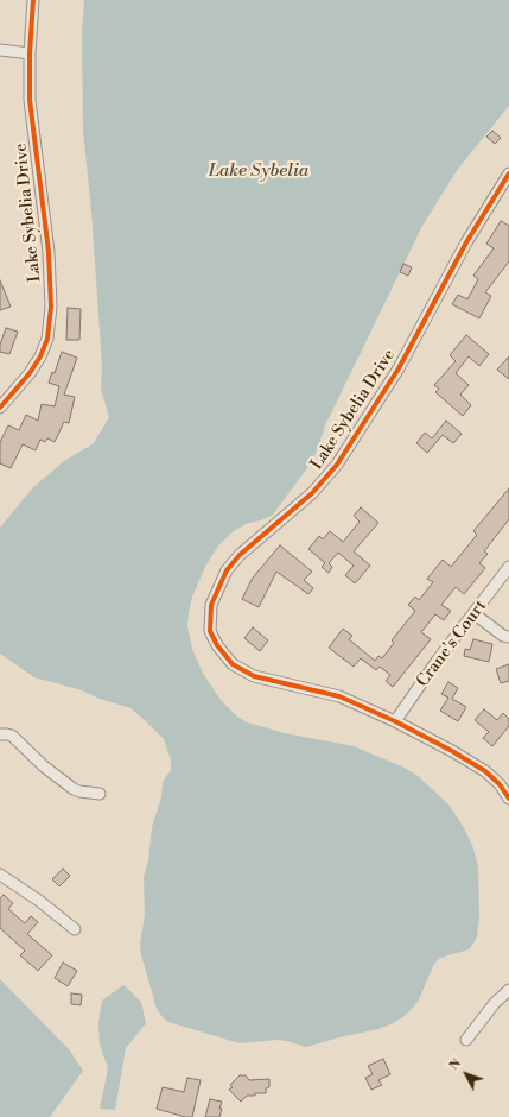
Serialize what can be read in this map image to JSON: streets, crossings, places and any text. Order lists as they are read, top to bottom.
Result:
{
  "streets": {
    "street": ["Lake Sybelia Drive", "Crane's Court"]
  },
  "crossings": [
    ["Lake Sybelia Drive", "Crane's Court"]
  ],
  "water": ["Lake Sybelia"],
  "north": "top left"
}
